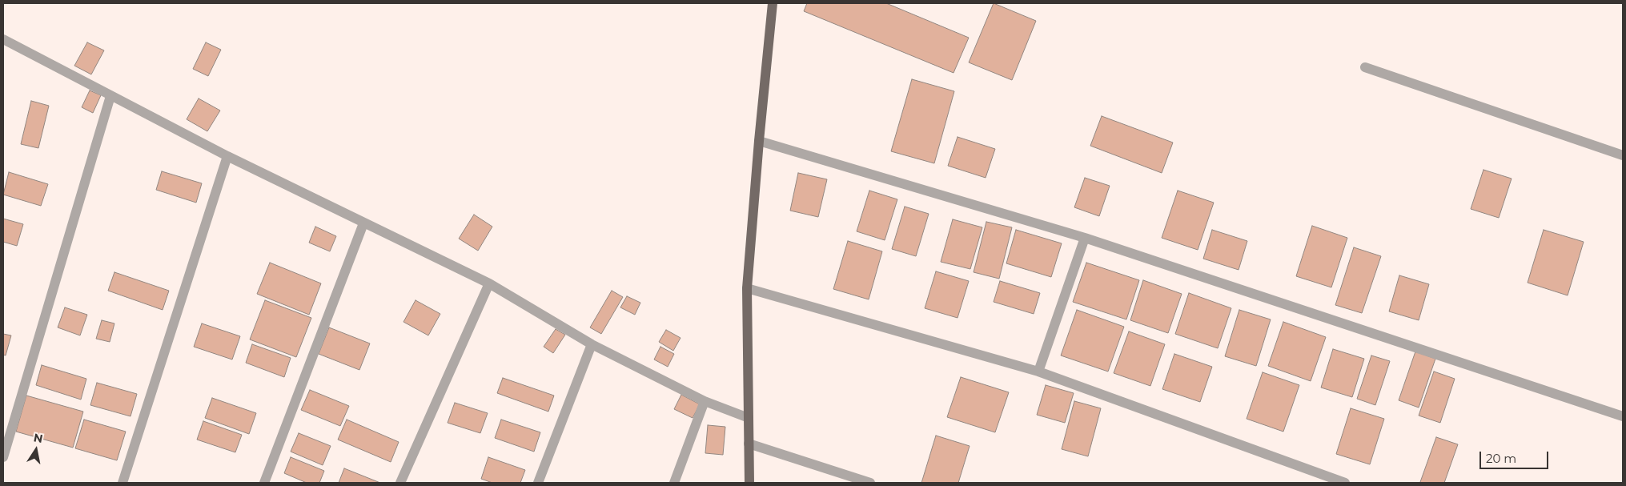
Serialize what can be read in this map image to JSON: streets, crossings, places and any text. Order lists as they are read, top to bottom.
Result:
{
  "scale_bar": "20 m",
  "north": "top"
}
